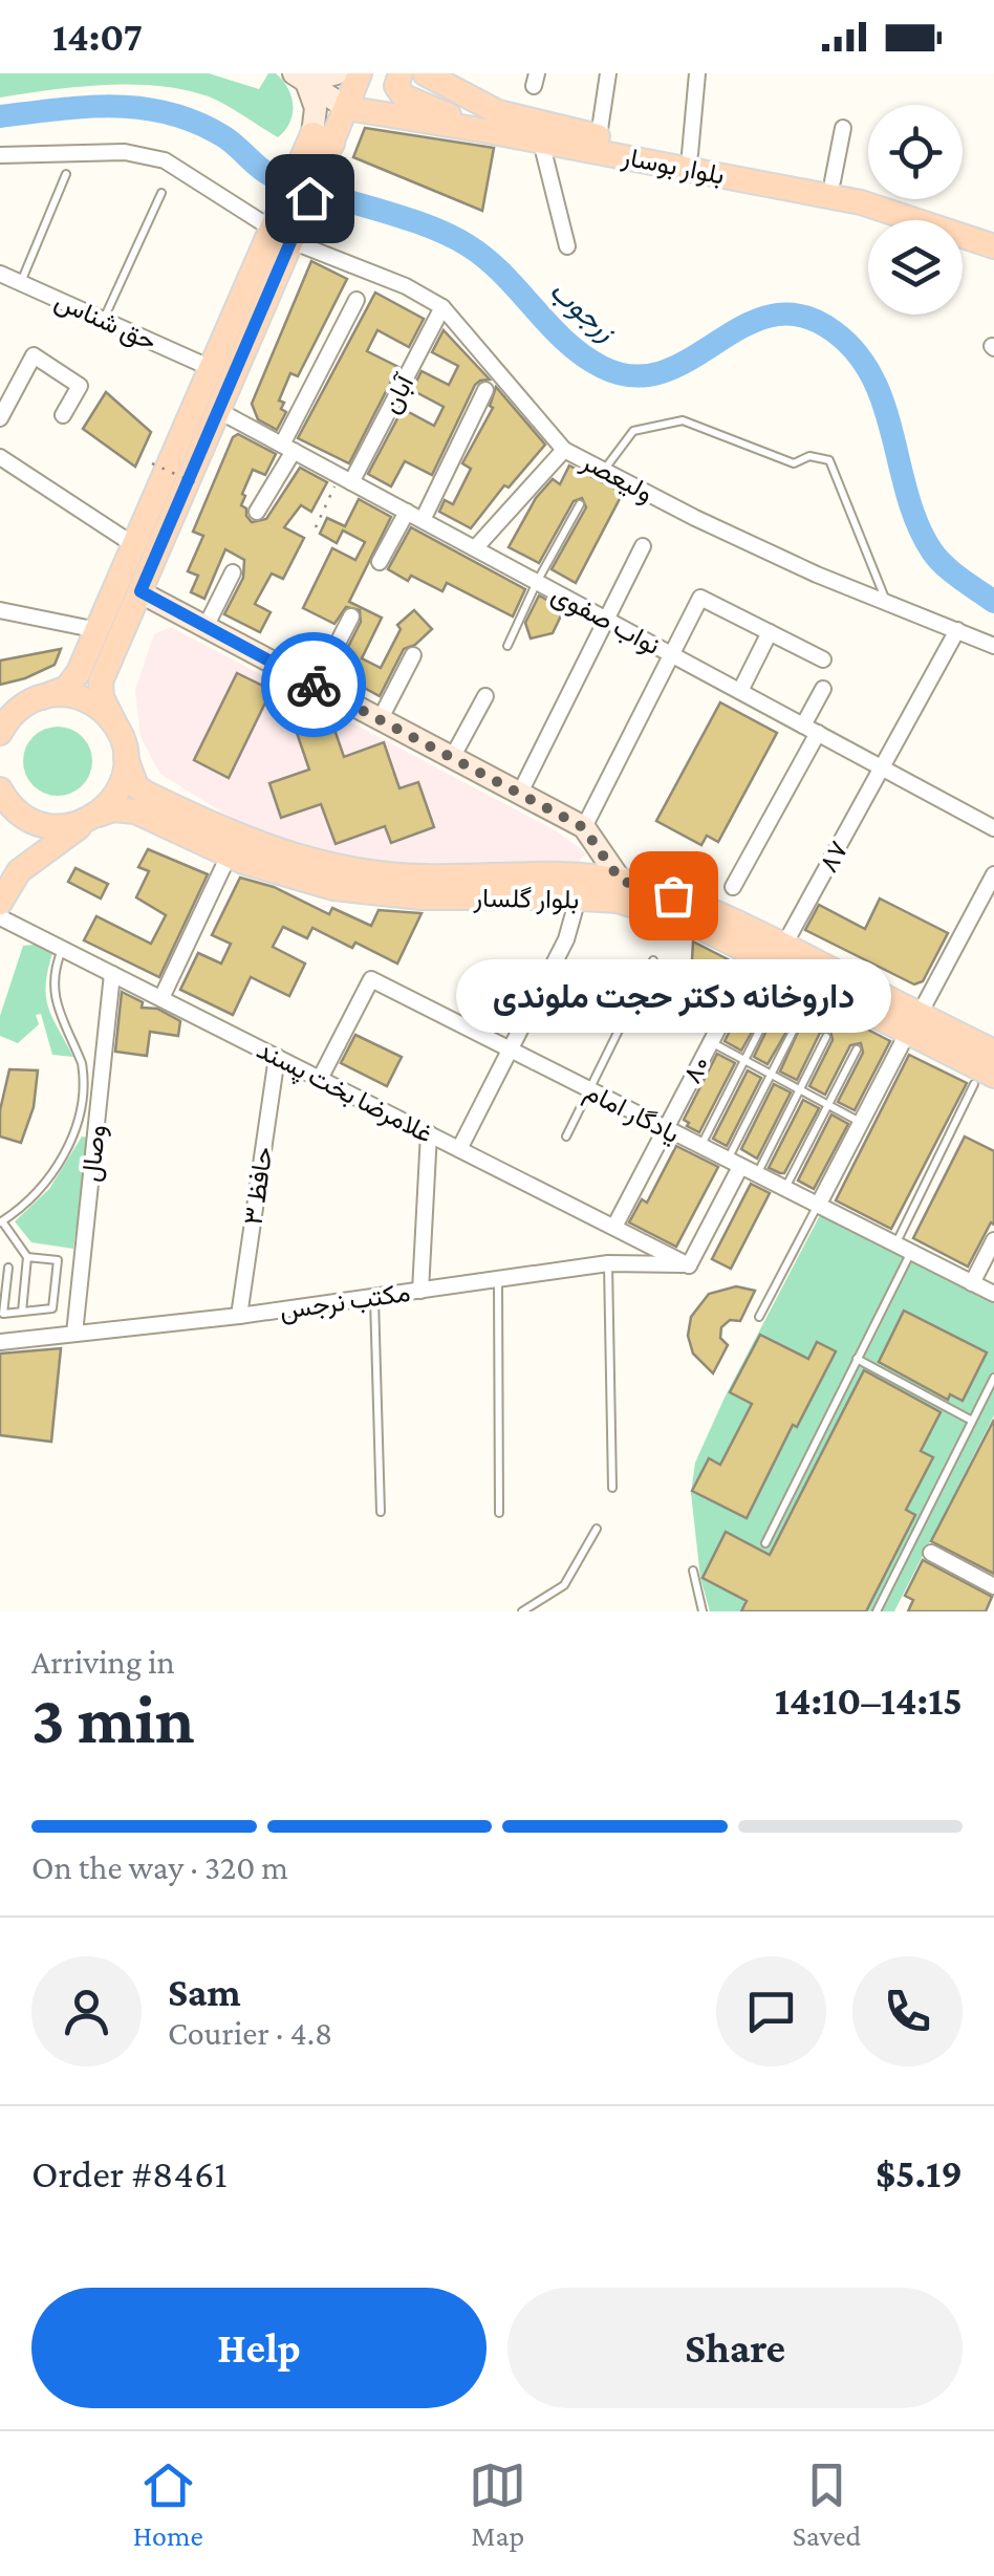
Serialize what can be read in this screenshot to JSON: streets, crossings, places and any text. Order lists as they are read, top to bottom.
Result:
{
  "streets": {
    "main road": ["بلوار بوسار", "بلوار گلسار"],
    "street": [
      "حق شناس",
      "آبان",
      "ولیعصر",
      "نواب صفوی",
      "۸۷",
      "۸۰",
      "غلامرضا بخت پسند",
      "یادگار امام",
      "وصال",
      "حافظ ۳",
      "مکتب نرجس"
    ]
  },
  "crossings": [
    ["آبان", "ولیعصر"],
    ["آبان", "نواب صفوی"],
    ["ولیعصر", "۸۷"],
    ["ولیعصر", "بلوار گلسار"],
    ["نواب صفوی", "۸۷"],
    ["نواب صفوی", "بلوار گلسار"],
    ["۸۷", "بلوار گلسار"],
    ["بلوار گلسار", "۸۰"],
    ["۸۰", "غلامرضا بخت پسند"],
    ["۸۰", "یادگار امام"],
    ["غلامرضا بخت پسند", "یادگار امام"],
    ["غلامرضا بخت پسند", "وصال"],
    ["غلامرضا بخت پسند", "حافظ ۳"],
    ["غلامرضا بخت پسند", "مکتب نرجس"],
    ["وصال", "مکتب نرجس"],
    ["حافظ ۳", "مکتب نرجس"]
  ],
  "water": ["زرجوب"],
  "places": ["داروخانه دکتر حجت ملوندی"],
  "page": {
    "status": "14:07",
    "bubble": "داروخانه دکتر حجت ملوندی",
    "heading": ["3 min", "Arriving in", "14:10–14:15"],
    "panel": [
      "Sam",
      "Courier · 4.8",
      "Order #8461",
      "$5.19"
    ],
    "bar": "On the way · 320 m",
    "buttons": ["Help", "Share"],
    "tabs": ["Home", "Map", "Saved"]
  }
}
